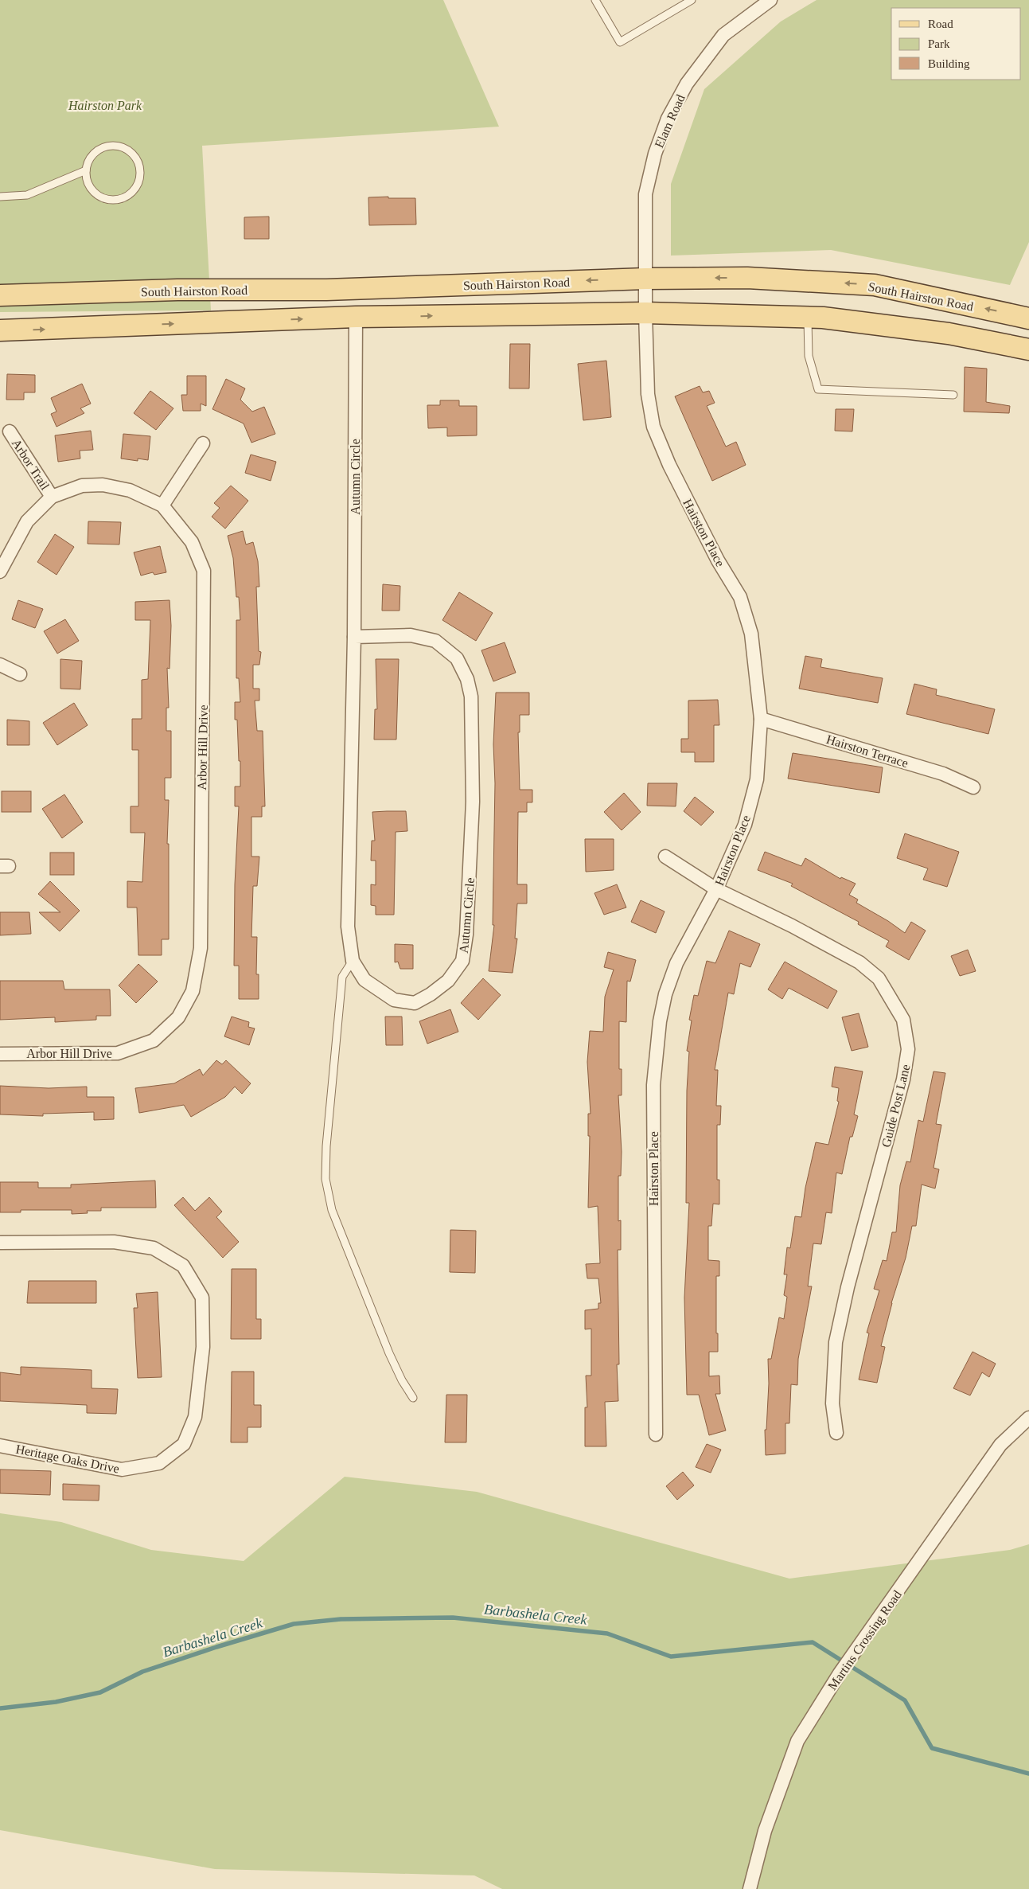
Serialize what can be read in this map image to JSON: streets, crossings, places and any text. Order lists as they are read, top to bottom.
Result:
{
  "streets": {
    "main road": ["South Hairston Road"],
    "street": [
      "Elam Road",
      "Arbor Trail",
      "Autumn Circle",
      "Hairston Place",
      "Arbor Hill Drive",
      "Hairston Terrace",
      "Guide Post Lane",
      "Heritage Oaks Drive",
      "Martins Crossing Road"
    ]
  },
  "crossings": [
    ["Elam Road", "South Hairston Road"],
    ["Elam Road", "Hairston Place"],
    ["South Hairston Road", "Hairston Place"],
    ["Arbor Trail", "Arbor Hill Drive"],
    ["Hairston Place", "Hairston Terrace"],
    ["Hairston Place", "Guide Post Lane"]
  ],
  "water": ["Barbashela Creek"],
  "parks": ["Hairston Park"],
  "legend": ["Road", "Park", "Building"]
}
